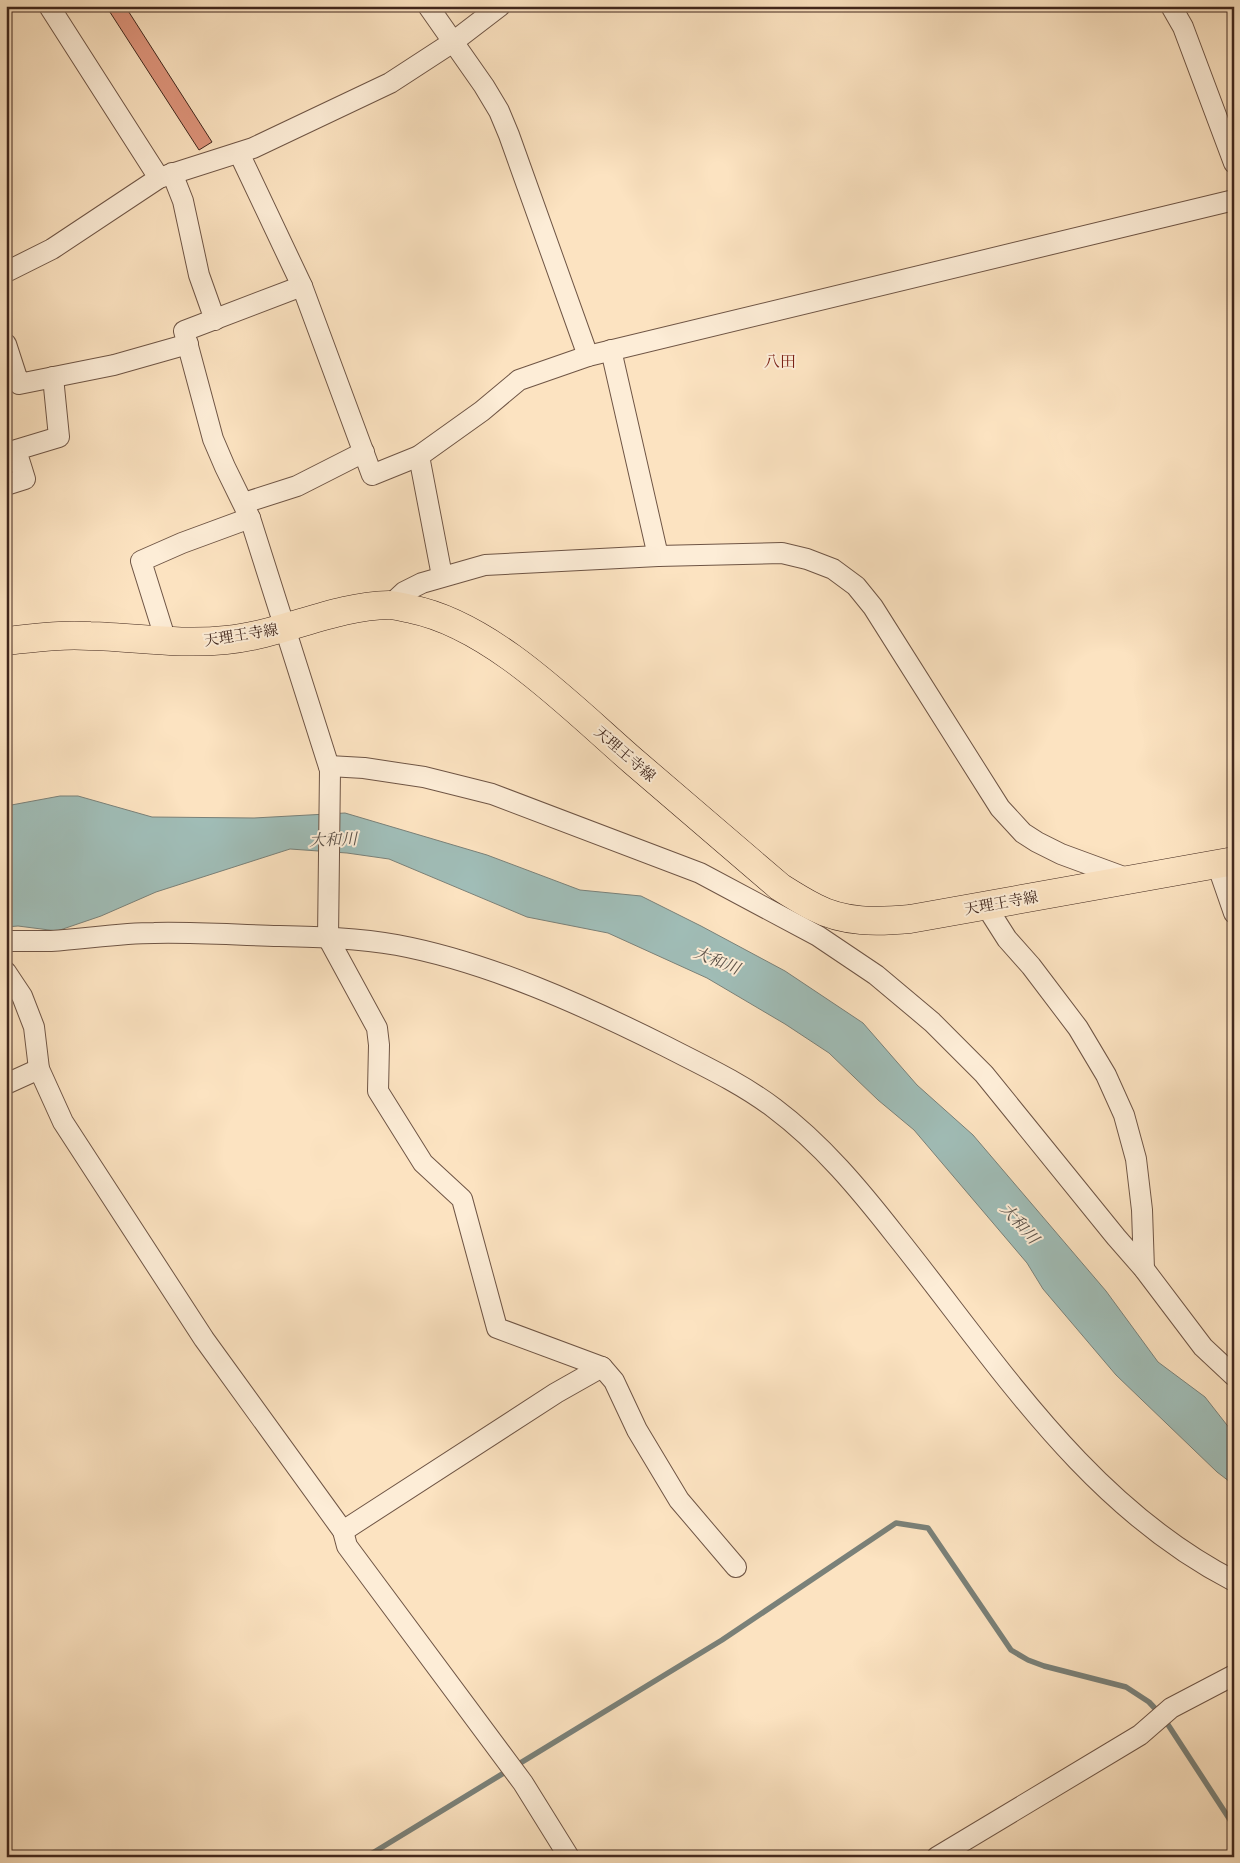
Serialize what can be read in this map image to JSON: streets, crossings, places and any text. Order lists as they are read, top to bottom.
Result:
{
  "streets": {
    "main road": ["天理王寺線"]
  },
  "districts": ["八田"],
  "water": ["大和川"]
}
